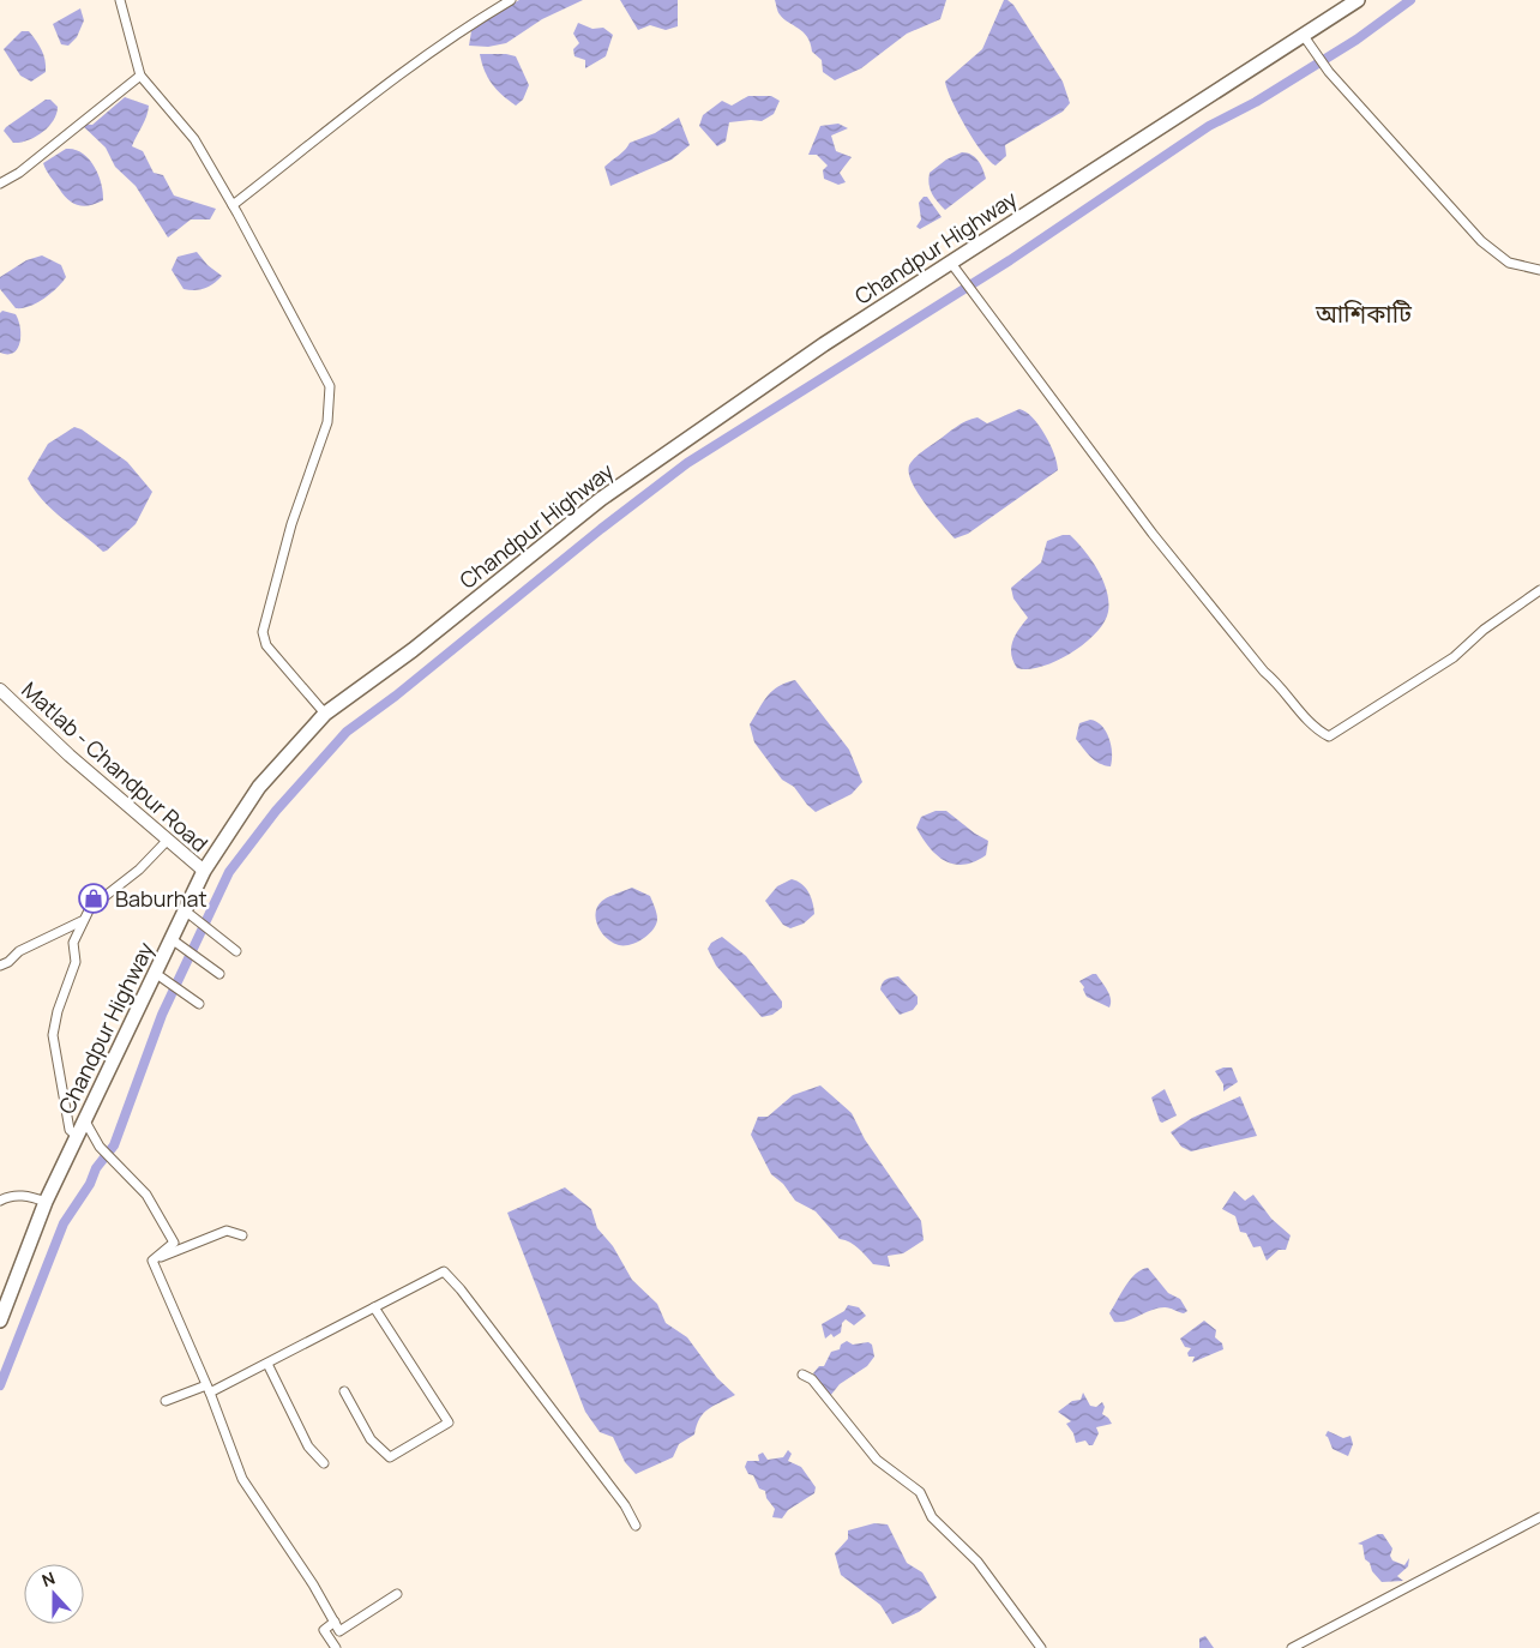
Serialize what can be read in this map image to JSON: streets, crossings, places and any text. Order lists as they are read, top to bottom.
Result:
{
  "streets": {
    "main road": ["Chandpur Highway", "Matlab - Chandpur Road"]
  },
  "crossings": [
    ["Chandpur Highway", "Matlab - Chandpur Road"]
  ],
  "districts": ["আশিকাটি"],
  "places": {
    "shop": ["Baburhat"]
  },
  "north": "top"
}
